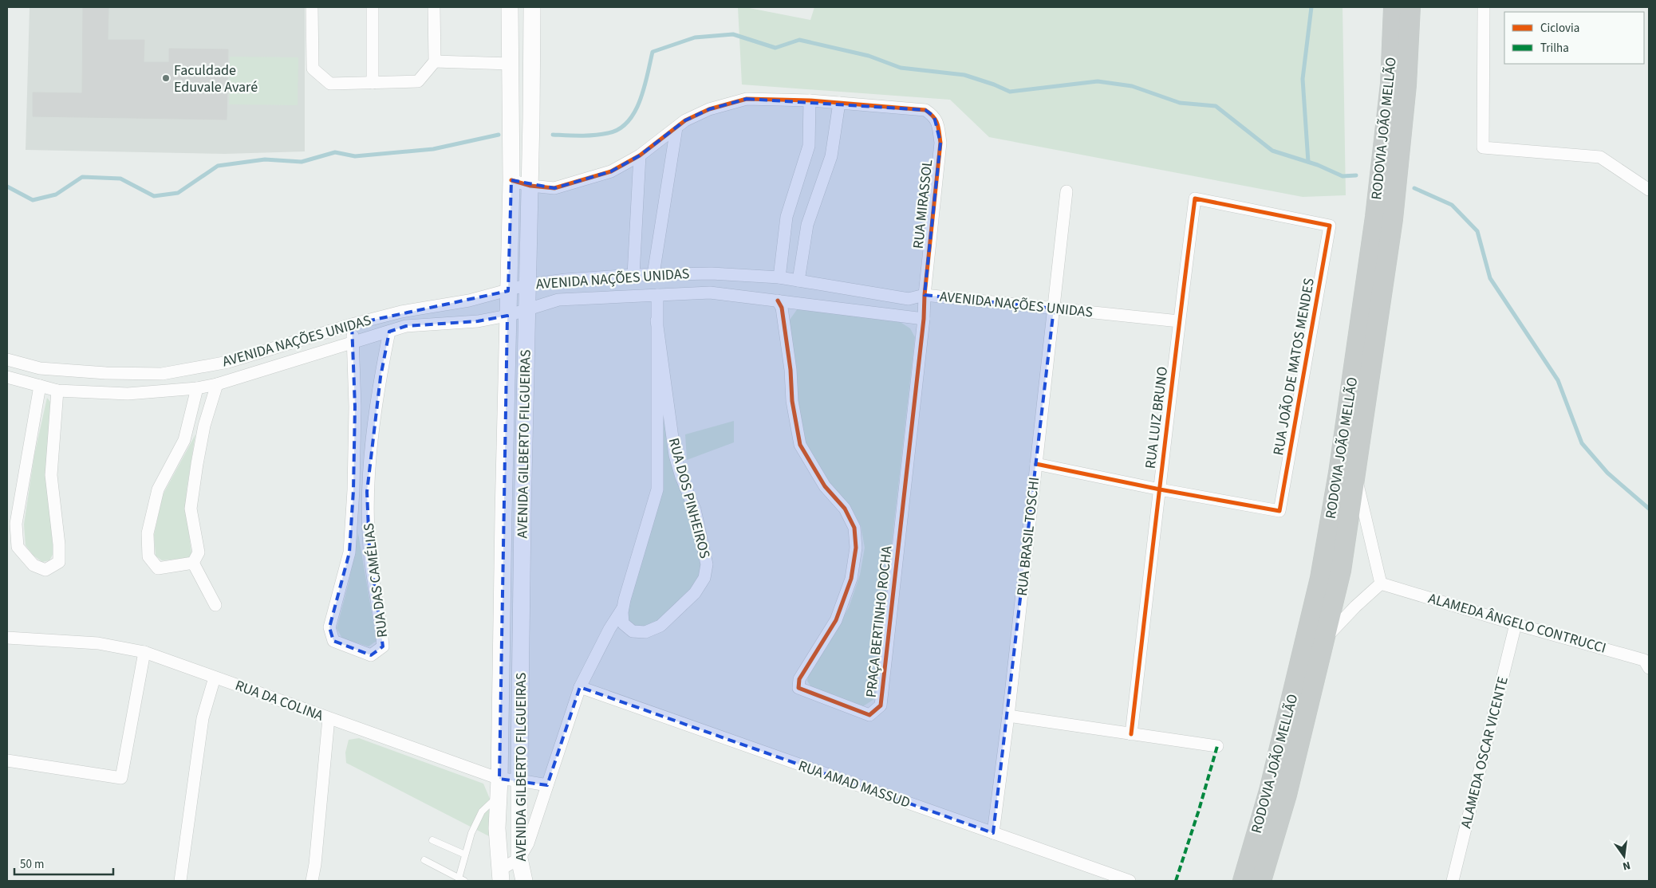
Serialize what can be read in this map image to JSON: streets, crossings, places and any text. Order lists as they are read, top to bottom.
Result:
{
  "streets": {
    "highway": ["RODOVIA JOÃO MELLÃO"],
    "main road": ["AVENIDA GILBERTO FILGUEIRAS"],
    "street": [
      "RUA MIRASSOL",
      "AVENIDA NAÇÕES UNIDAS",
      "RUA JOÃO DE MATOS MENDES",
      "RUA LUIZ BRUNO",
      "RUA DOS PINHEIROS",
      "RUA BRASIL TOSCHI",
      "RUA DAS CAMÉLIAS",
      "PRAÇA BERTINHO ROCHA",
      "ALAMEDA ÂNGELO CONTRUCCI",
      "RUA DA COLINA",
      "ALAMEDA OSCAR VICENTE",
      "RUA AMAD MASSUD"
    ]
  },
  "crossings": [
    ["RUA MIRASSOL", "AVENIDA NAÇÕES UNIDAS"],
    ["RUA MIRASSOL", "PRAÇA BERTINHO ROCHA"],
    ["AVENIDA NAÇÕES UNIDAS", "RUA LUIZ BRUNO"],
    ["AVENIDA NAÇÕES UNIDAS", "AVENIDA GILBERTO FILGUEIRAS"],
    ["AVENIDA NAÇÕES UNIDAS", "RUA DOS PINHEIROS"],
    ["AVENIDA NAÇÕES UNIDAS", "RUA BRASIL TOSCHI"],
    ["AVENIDA NAÇÕES UNIDAS", "RUA DAS CAMÉLIAS"],
    ["AVENIDA NAÇÕES UNIDAS", "PRAÇA BERTINHO ROCHA"],
    ["RUA JOÃO DE MATOS MENDES", "RUA LUIZ BRUNO"],
    ["AVENIDA GILBERTO FILGUEIRAS", "RUA DOS PINHEIROS"],
    ["AVENIDA GILBERTO FILGUEIRAS", "RUA DA COLINA"],
    ["RUA DOS PINHEIROS", "RUA DA COLINA"],
    ["RUA DOS PINHEIROS", "RUA AMAD MASSUD"],
    ["RUA BRASIL TOSCHI", "RUA AMAD MASSUD"],
    ["ALAMEDA ÂNGELO CONTRUCCI", "ALAMEDA OSCAR VICENTE"]
  ],
  "places": ["Faculdade Eduvale Avaré"],
  "legend": ["Ciclovia", "Trilha"],
  "scale_bar": "50 m",
  "north": "bottom"
}
